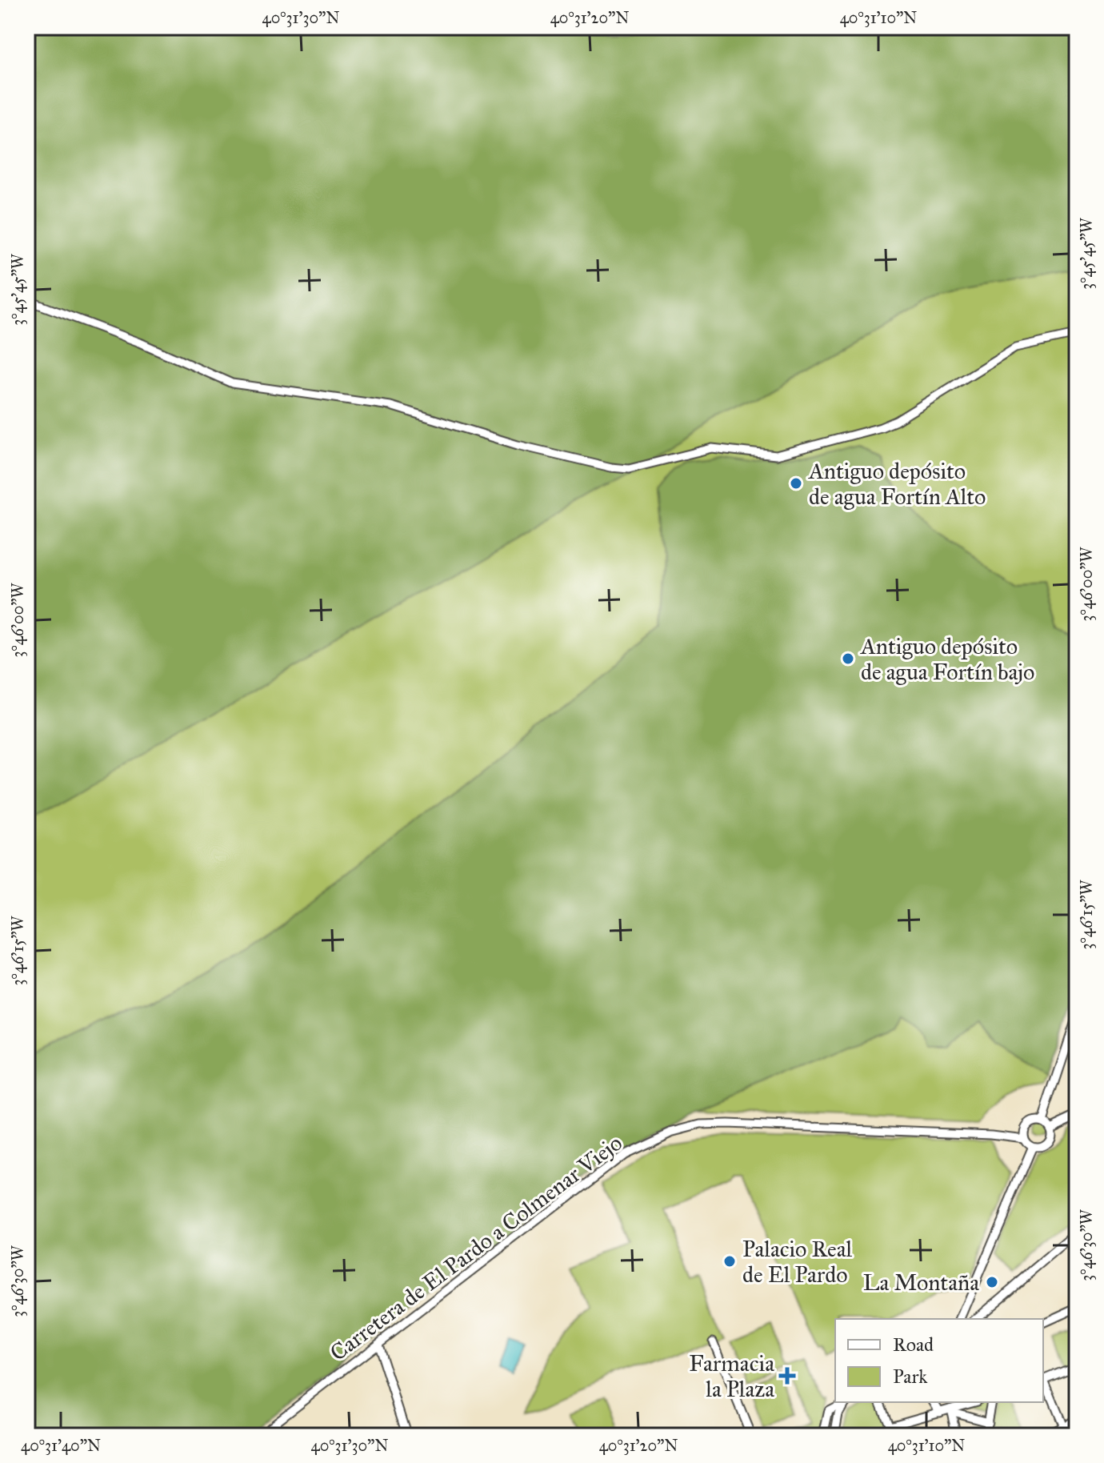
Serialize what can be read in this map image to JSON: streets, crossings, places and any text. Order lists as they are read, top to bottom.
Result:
{
  "streets": {
    "street": ["Carretera de El Pardo a Colmenar Viejo"]
  },
  "places": {
    "other": [
      "Antiguo depósito de agua Fortín Alto",
      "Antiguo depósito de agua Fortín bajo",
      "Palacio Real de El Pardo",
      "La Montaña"
    ],
    "health": ["Farmacia la Plaza"]
  },
  "legend": ["Road", "Park"],
  "coordinates": [
    "40°31'30\"N",
    "40°31'20\"N",
    "40°31'10\"N",
    "3°45'45\"W",
    "3°46'00\"W",
    "3°46'15\"W",
    "3°46'30\"W",
    "40°31'40\"N"
  ]
}
